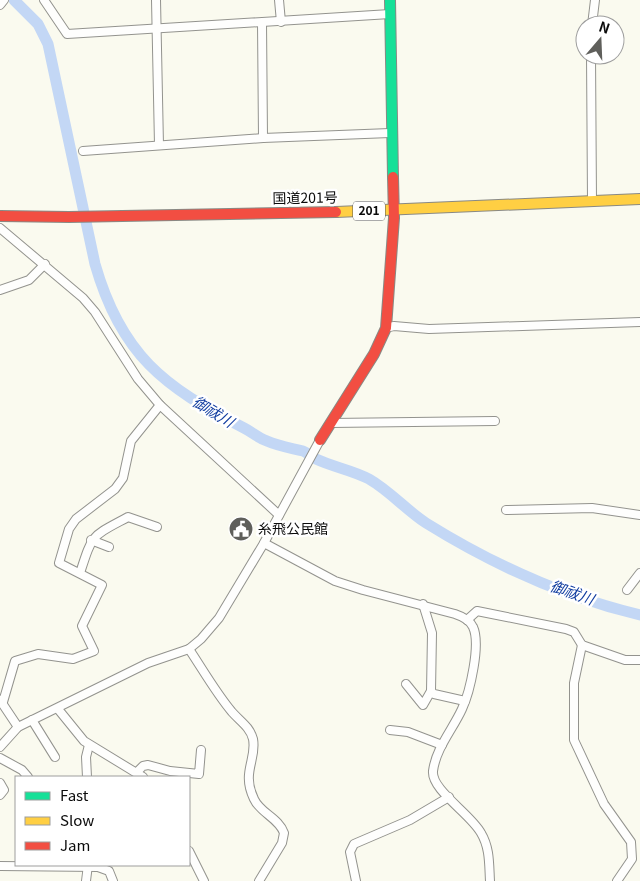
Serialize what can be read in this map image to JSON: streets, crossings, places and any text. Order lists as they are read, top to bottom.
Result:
{
  "streets": {
    "main road": ["国道201号", "201"]
  },
  "water": ["御祓川"],
  "places": {
    "public building": ["糸飛公民館"]
  },
  "legend": ["Fast", "Slow", "Jam"],
  "north": "top"
}
